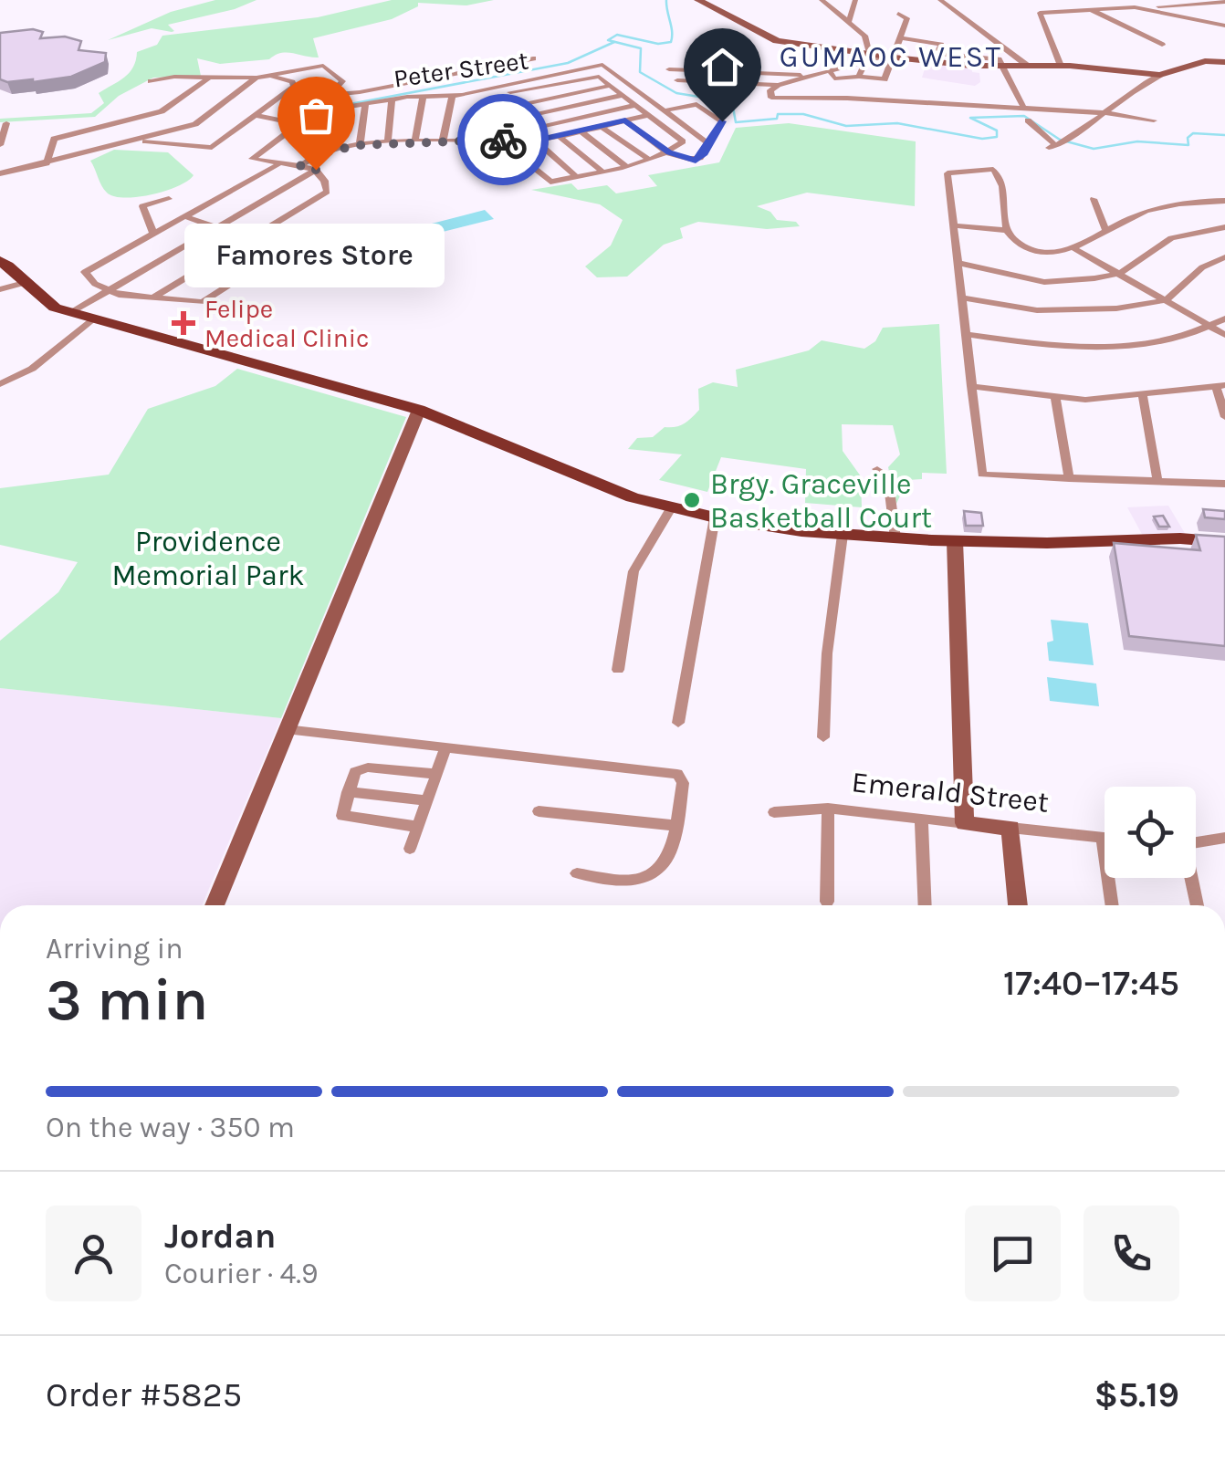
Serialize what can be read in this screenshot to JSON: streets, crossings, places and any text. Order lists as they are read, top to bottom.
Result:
{
  "streets": {
    "street": ["Peter Street", "Emerald Street"]
  },
  "districts": ["GUMAOC WEST"],
  "parks": ["Providence Memorial Park"],
  "places": {
    "other": ["Famores Store", "Brgy. Graceville Basketball Court"],
    "health": ["Felipe Medical Clinic"]
  },
  "page": {
    "bubble": "Famores Store",
    "heading": ["3 min", "Arriving in", "17:40–17:45"],
    "panel": [
      "Jordan",
      "Courier · 4.9",
      "Order #5825",
      "$5.19"
    ],
    "bar": "On the way · 350 m"
  }
}
